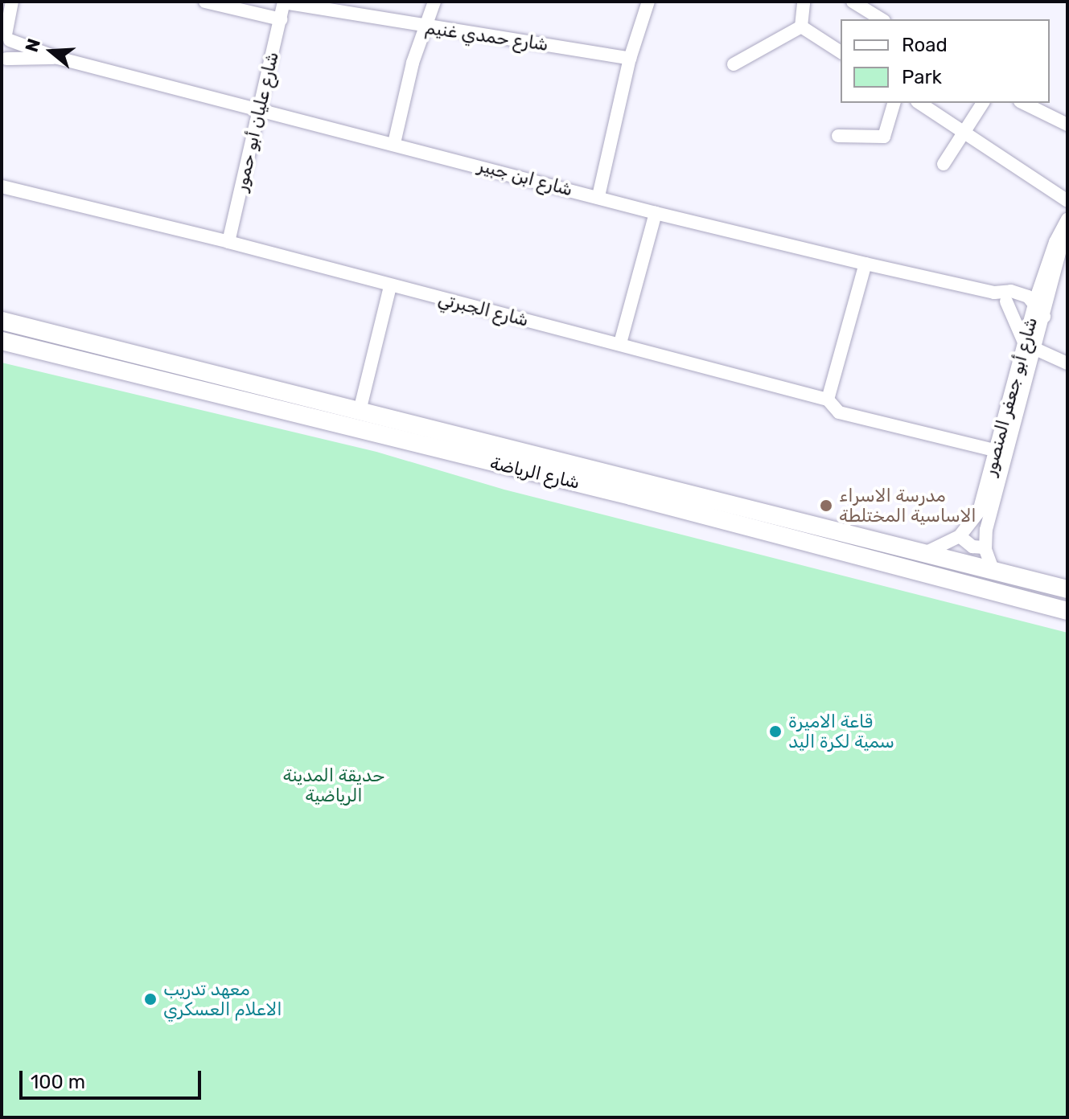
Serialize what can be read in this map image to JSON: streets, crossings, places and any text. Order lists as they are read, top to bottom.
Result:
{
  "streets": {
    "main road": ["شارع الرياضة"],
    "street": [
      "شارع حمدي غنيم",
      "شارع عليان أبو حمور",
      "شارع ابن جبير",
      "شارع الجبرتي",
      "شارع أبو جعفر المنصور"
    ]
  },
  "crossings": [
    ["شارع حمدي غنيم", "شارع عليان أبو حمور"],
    ["شارع عليان أبو حمور", "شارع ابن جبير"],
    ["شارع عليان أبو حمور", "شارع الجبرتي"],
    ["شارع ابن جبير", "شارع أبو جعفر المنصور"],
    ["شارع الجبرتي", "شارع أبو جعفر المنصور"],
    ["شارع أبو جعفر المنصور", "شارع الرياضة"]
  ],
  "parks": ["حديقة المدينة الرياضية"],
  "places": ["مدرسة الاسراء الاساسية المختلطة", "قاعة الاميرة سمية لكرة اليد", "معهد تدريب الاعلام العسكري"],
  "legend": ["Road", "Park"],
  "scale_bar": "100 m",
  "north": "left"
}
